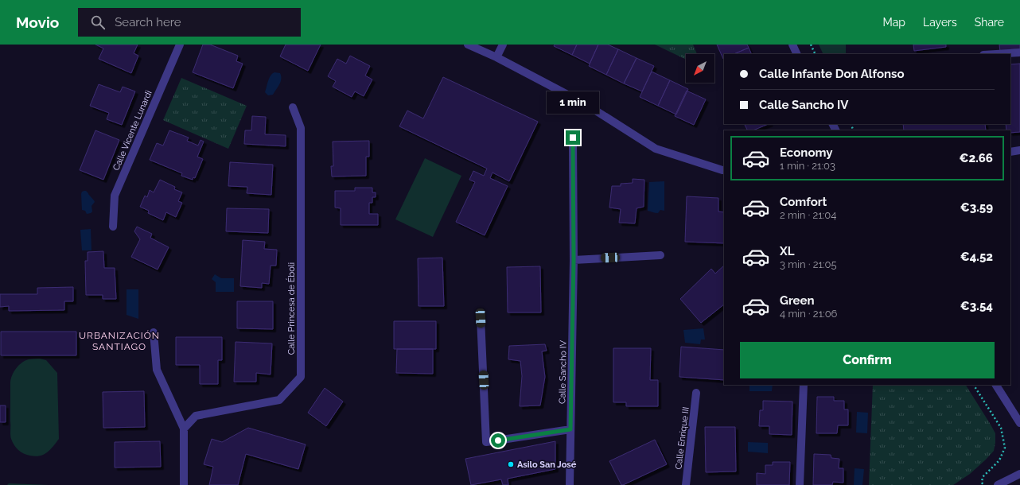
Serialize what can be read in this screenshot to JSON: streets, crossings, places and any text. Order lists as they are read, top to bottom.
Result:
{
  "streets": {
    "street": [
      "Calle Vicente Lunardi",
      "Calle Princesa de Éboli",
      "Calle Sancho IV",
      "Calle Enrique III"
    ]
  },
  "districts": ["URBANIZACIÓN SANTIAGO"],
  "places": ["Asilo San José"],
  "north": "bottom left",
  "page": {
    "header": "Movio",
    "search": "Search here",
    "nav": ["Map", "Layers", "Share"],
    "banner": ["Calle Infante Don Alfonso", "Calle Sancho IV"],
    "bubble": "1 min",
    "list": [
      {
        "name": "Economy",
        "note": "1 min · 21:03",
        "value": "€2.66"
      },
      {
        "name": "Comfort",
        "note": "2 min · 21:04",
        "value": "€3.59"
      },
      {
        "name": "XL",
        "note": "3 min · 21:05",
        "value": "€4.52"
      },
      {
        "name": "Green",
        "note": "4 min · 21:06",
        "value": "€3.54"
      }
    ],
    "buttons": "Confirm"
  }
}
